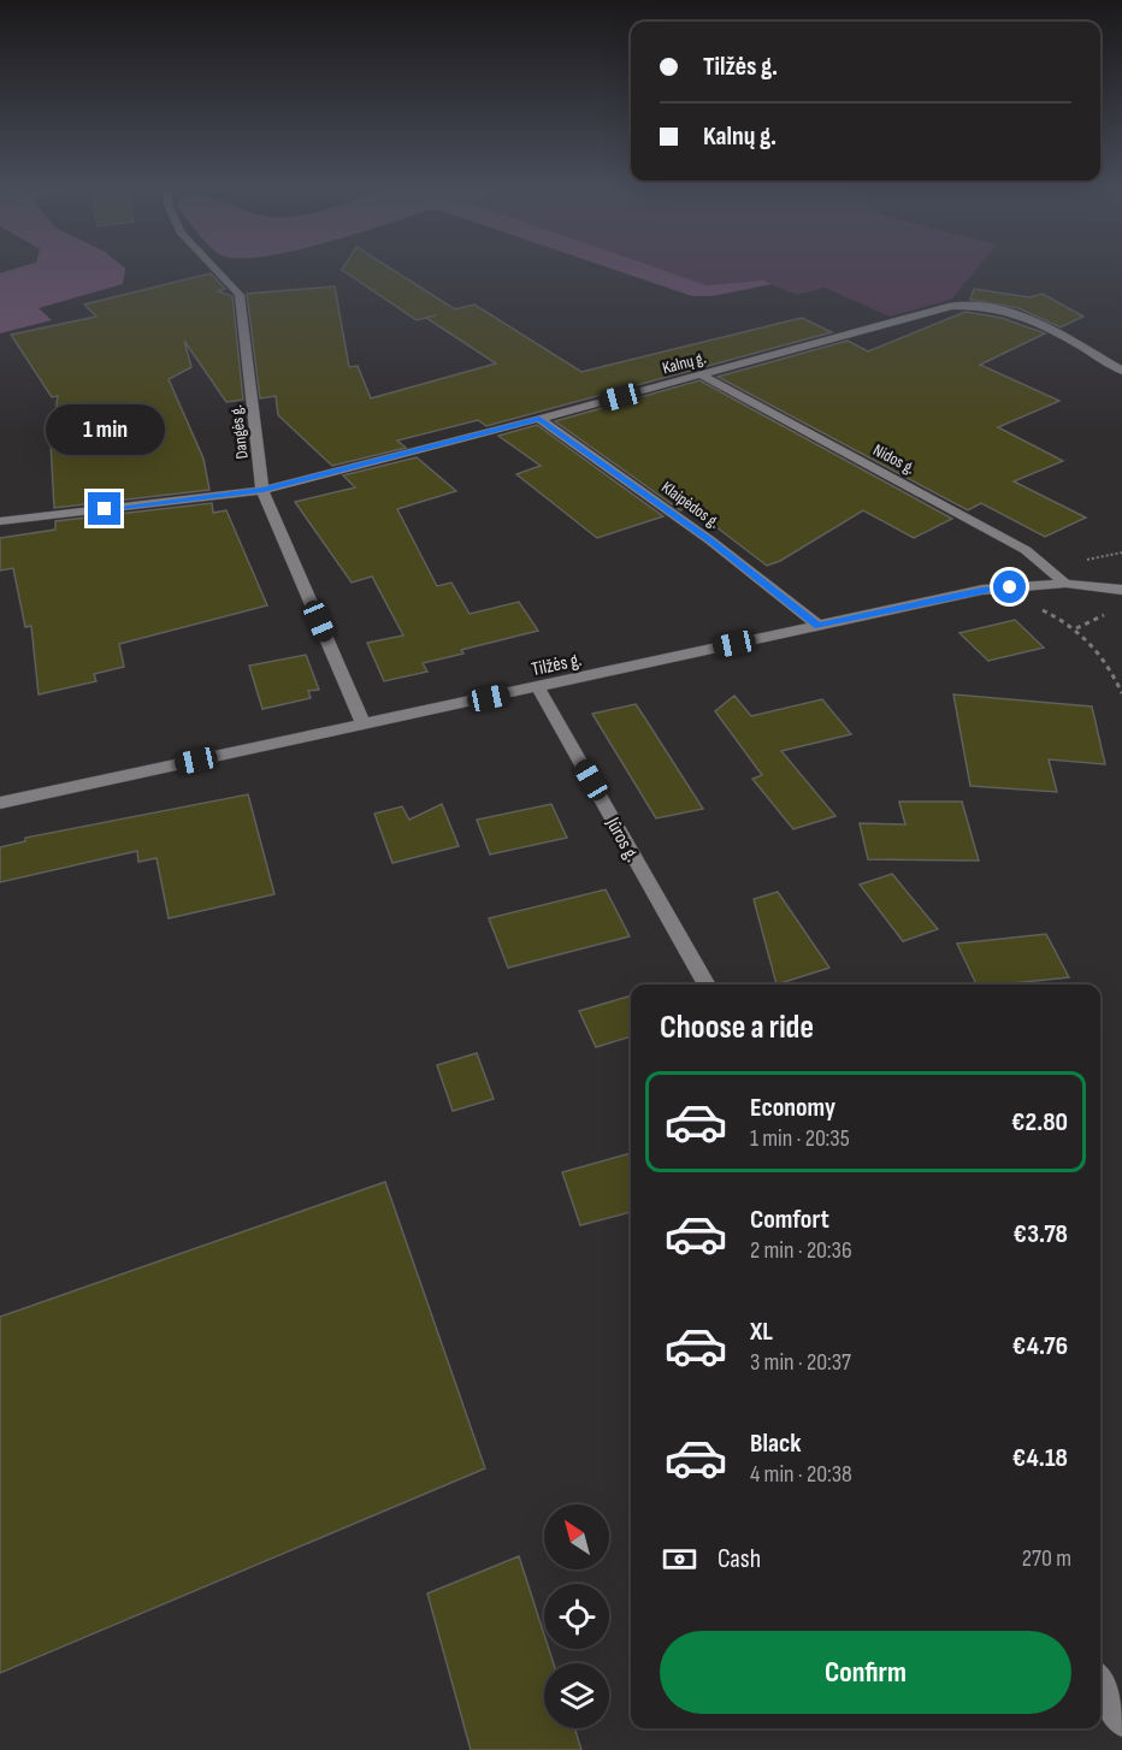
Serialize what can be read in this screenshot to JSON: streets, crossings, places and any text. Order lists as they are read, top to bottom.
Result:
{
  "streets": {
    "street": [
      "Kalnų g.",
      "Dangės g.",
      "Nidos g.",
      "Klaipėdos g.",
      "Tilžės g.",
      "Jūros g."
    ]
  },
  "crossings": [
    ["Kalnų g.", "Dangės g."],
    ["Kalnų g.", "Nidos g."],
    ["Kalnų g.", "Klaipėdos g."],
    ["Dangės g.", "Tilžės g."],
    ["Nidos g.", "Tilžės g."],
    ["Klaipėdos g.", "Tilžės g."],
    ["Tilžės g.", "Jūros g."]
  ],
  "north": "top left",
  "page": {
    "banner": ["Tilžės g.", "Kalnų g."],
    "bubble": "1 min",
    "heading": "Choose a ride",
    "list": [
      {
        "name": "Economy",
        "note": "1 min · 20:35",
        "value": "€2.80"
      },
      {
        "name": "Comfort",
        "note": "2 min · 20:36",
        "value": "€3.78"
      },
      {
        "name": "XL",
        "note": "3 min · 20:37",
        "value": "€4.76"
      },
      {
        "name": "Black",
        "note": "4 min · 20:38",
        "value": "€4.18"
      }
    ],
    "pay": ["Cash", "270 m"],
    "buttons": "Confirm"
  }
}
